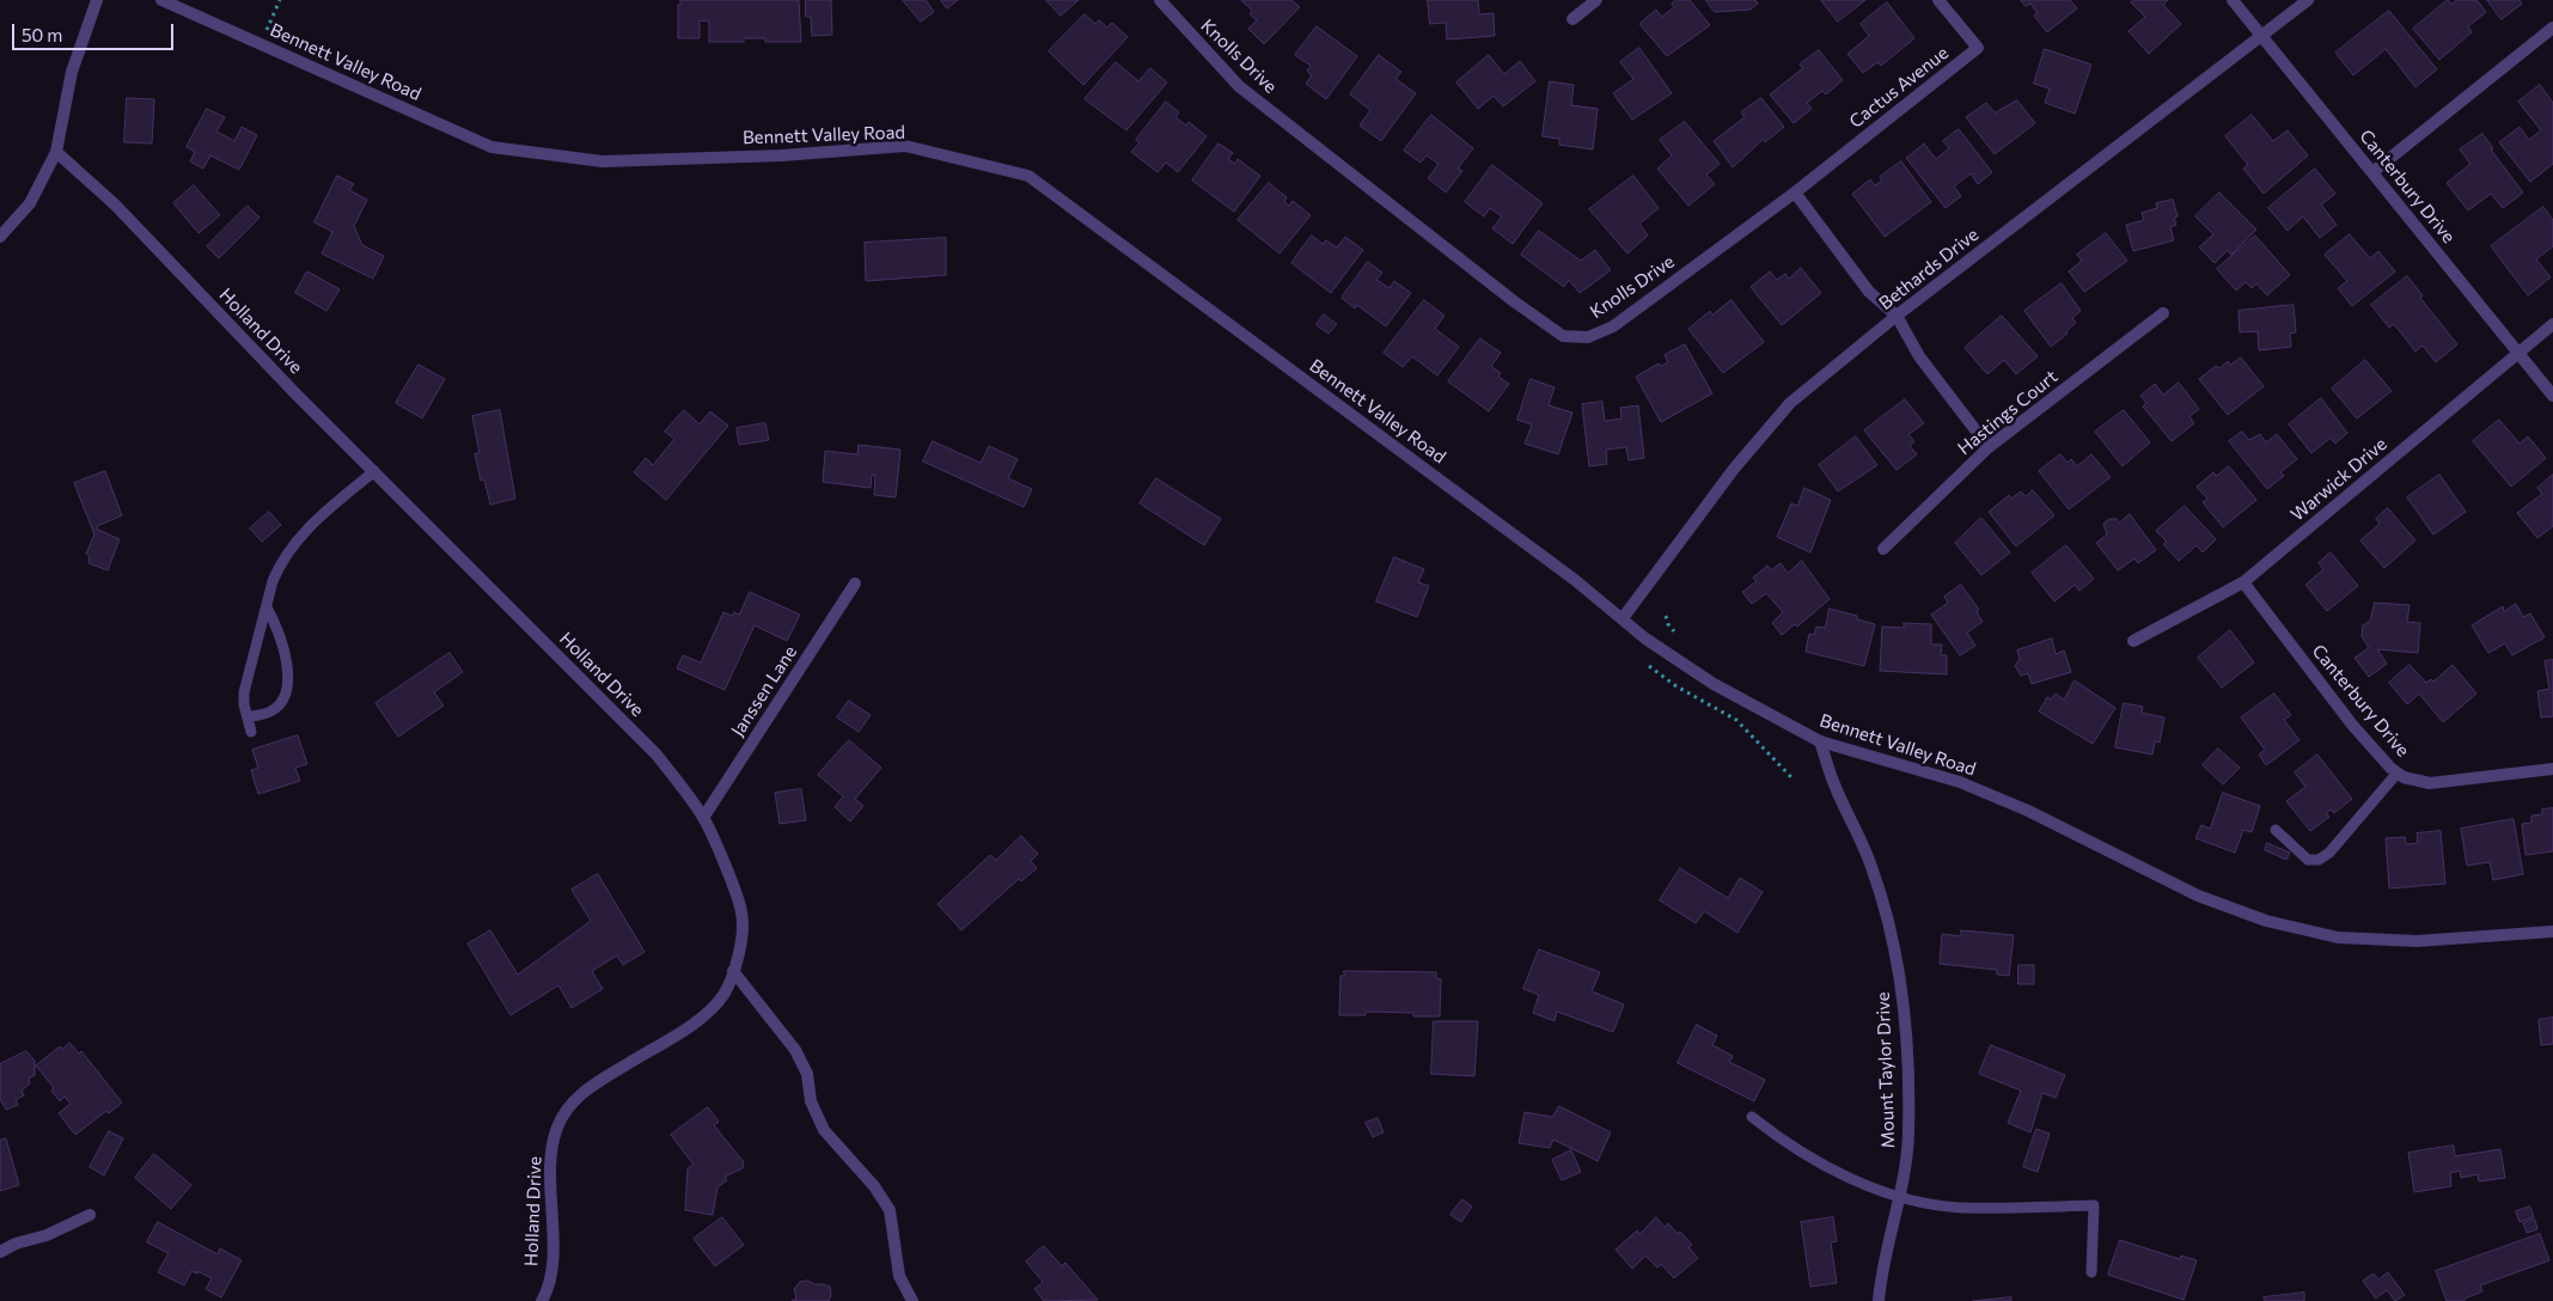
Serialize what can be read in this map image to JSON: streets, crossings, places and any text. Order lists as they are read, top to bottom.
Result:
{
  "streets": {
    "street": [
      "Knolls Drive",
      "Bennett Valley Road",
      "Cactus Avenue",
      "Canterbury Drive",
      "Bethards Drive",
      "Holland Drive",
      "Hastings Court",
      "Warwick Drive",
      "Janssen Lane",
      "Mount Taylor Drive"
    ]
  },
  "crossings": [
    ["Knolls Drive", "Cactus Avenue"],
    ["Bennett Valley Road", "Bethards Drive"],
    ["Bennett Valley Road", "Mount Taylor Drive"],
    ["Canterbury Drive", "Bethards Drive"],
    ["Canterbury Drive", "Warwick Drive"],
    ["Holland Drive", "Janssen Lane"]
  ],
  "scale_bar": "50 m"
}
